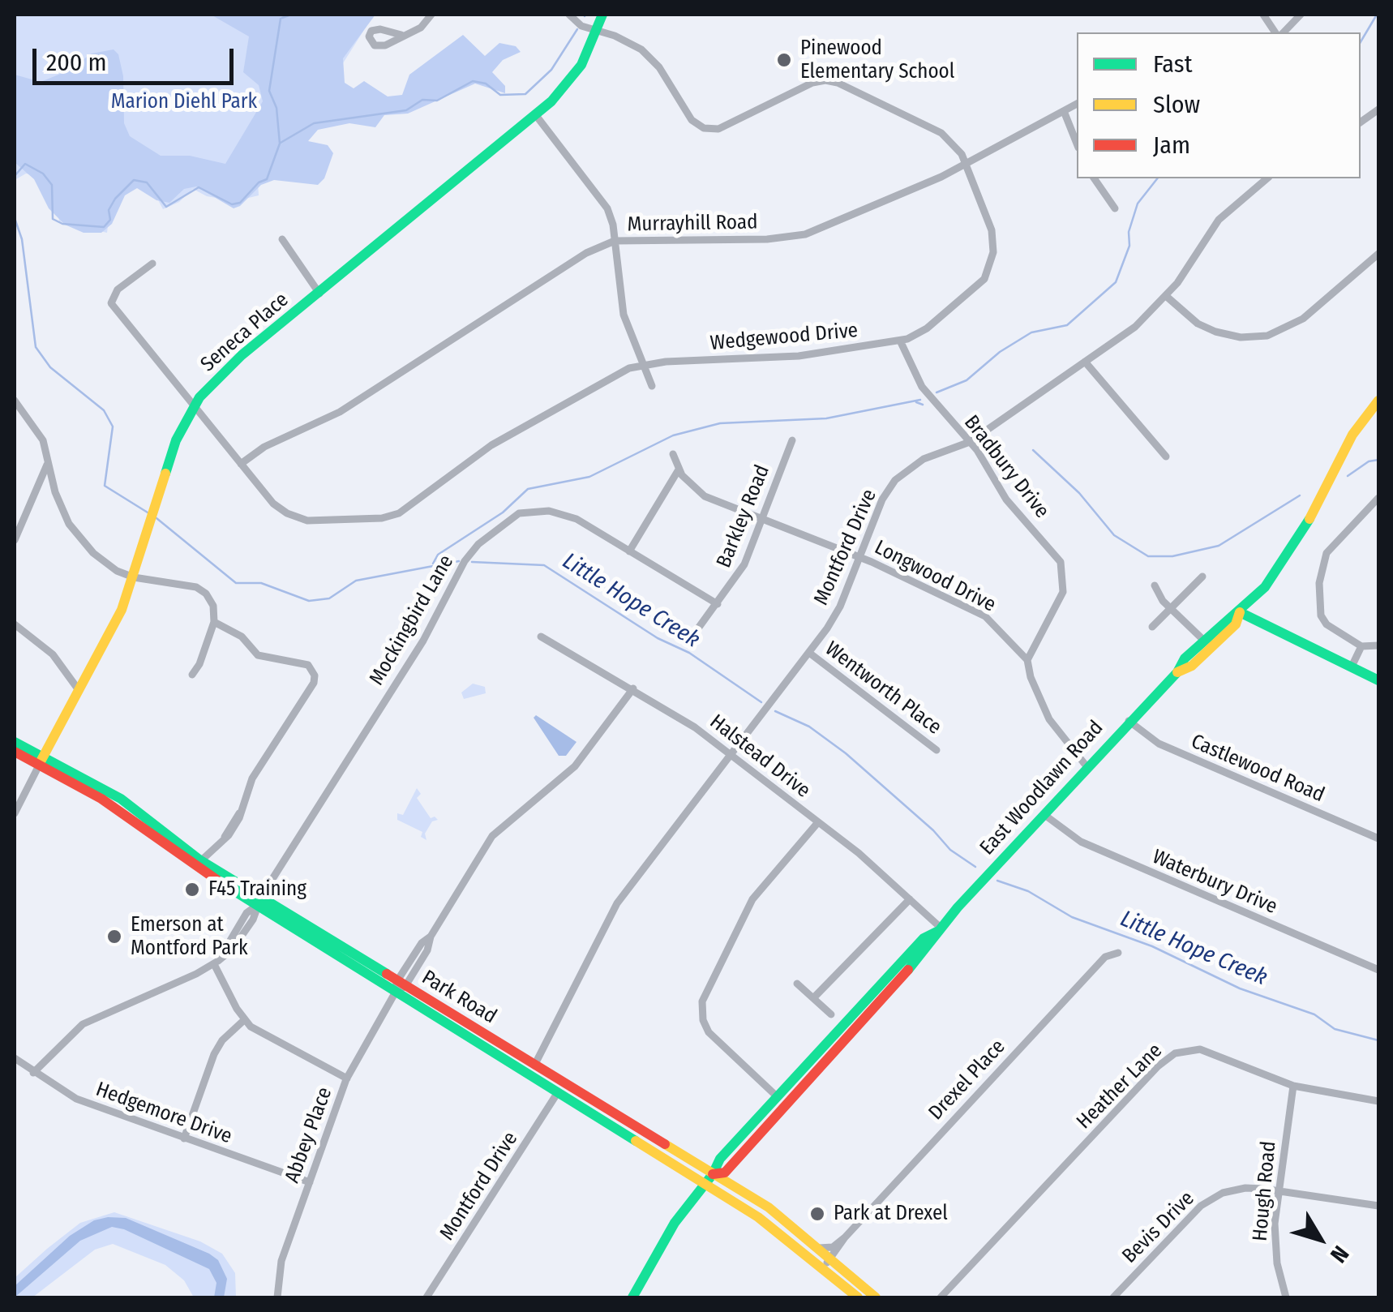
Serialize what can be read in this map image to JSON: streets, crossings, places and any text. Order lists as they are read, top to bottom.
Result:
{
  "streets": {
    "main road": ["Seneca Place", "East Woodlawn Road", "Park Road"],
    "street": [
      "Murrayhill Road",
      "Wedgewood Drive",
      "Bradbury Drive",
      "Barkley Road",
      "Montford Drive",
      "Longwood Drive",
      "Mockingbird Lane",
      "Wentworth Place",
      "Halstead Drive",
      "Castlewood Road",
      "Waterbury Drive",
      "Drexel Place",
      "Heather Lane",
      "Hedgemore Drive",
      "Abbey Place",
      "Hough Road",
      "Bevis Drive"
    ]
  },
  "crossings": [
    ["Murrayhill Road", "Wedgewood Drive"],
    ["Seneca Place", "Wedgewood Drive"],
    ["Seneca Place", "Park Road"],
    ["Wedgewood Drive", "Bradbury Drive"],
    ["Bradbury Drive", "Montford Drive"],
    ["Bradbury Drive", "Longwood Drive"],
    ["Barkley Road", "Longwood Drive"],
    ["Barkley Road", "Mockingbird Lane"],
    ["Montford Drive", "Longwood Drive"],
    ["Montford Drive", "Wentworth Place"],
    ["Montford Drive", "Halstead Drive"],
    ["Montford Drive", "Park Road"],
    ["Longwood Drive", "East Woodlawn Road"],
    ["Mockingbird Lane", "Park Road"],
    ["Halstead Drive", "East Woodlawn Road"],
    ["Halstead Drive", "Abbey Place"],
    ["Castlewood Road", "East Woodlawn Road"],
    ["East Woodlawn Road", "Waterbury Drive"],
    ["East Woodlawn Road", "Park Road"],
    ["Park Road", "Drexel Place"],
    ["Park Road", "Abbey Place"],
    ["Heather Lane", "Hough Road"],
    ["Hedgemore Drive", "Abbey Place"],
    ["Hough Road", "Bevis Drive"]
  ],
  "water": ["Little Hope Creek"],
  "parks": ["Marion Diehl Park"],
  "places": [
    "Pinewood Elementary School",
    "F45 Training",
    "Emerson at Montford Park",
    "Park at Drexel"
  ],
  "legend": ["Fast", "Slow", "Jam"],
  "scale_bar": "200 m",
  "north": "bottom right"
}
